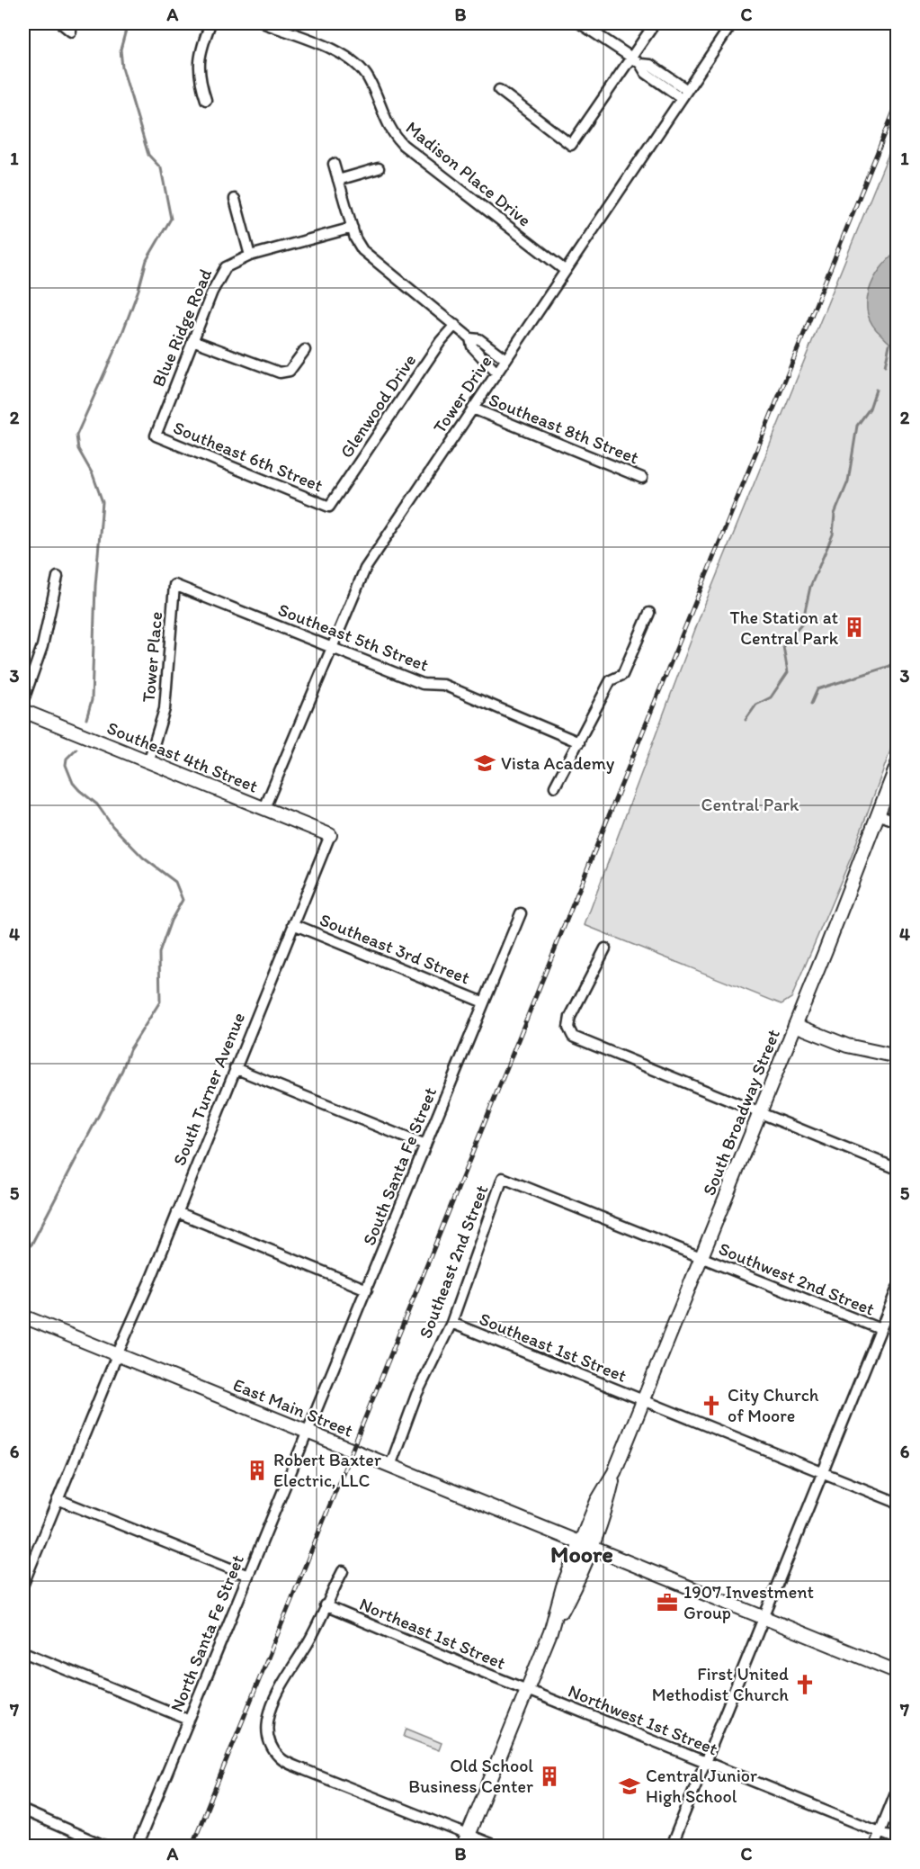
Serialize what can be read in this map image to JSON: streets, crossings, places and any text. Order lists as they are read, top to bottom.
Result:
{
  "streets": {
    "main road": ["Southeast 4th Street", "South Broadway Street", "East Main Street"],
    "street": [
      "Madison Place Drive",
      "Blue Ridge Road",
      "Tower Drive",
      "Glenwood Drive",
      "Southeast 8th Street",
      "Southeast 6th Street",
      "Southeast 5th Street",
      "Tower Place",
      "Southeast 3rd Street",
      "South Turner Avenue",
      "South Santa Fe Street",
      "Southeast 2nd Street",
      "Southwest 2nd Street",
      "Southeast 1st Street",
      "North Santa Fe Street",
      "Northeast 1st Street",
      "Northwest 1st Street"
    ]
  },
  "crossings": [
    ["Madison Place Drive", "Tower Drive"],
    ["Blue Ridge Road", "Southeast 6th Street"],
    ["Tower Drive", "Southeast 8th Street"],
    ["Tower Drive", "Southeast 5th Street"],
    ["Tower Drive", "Southeast 4th Street"],
    ["Glenwood Drive", "Southeast 6th Street"],
    ["Southeast 5th Street", "Tower Place"],
    ["Tower Place", "Southeast 4th Street"],
    ["Southeast 4th Street", "South Turner Avenue"],
    ["Southeast 3rd Street", "South Turner Avenue"],
    ["Southeast 3rd Street", "South Santa Fe Street"],
    ["South Turner Avenue", "East Main Street"],
    ["South Broadway Street", "Southeast 2nd Street"],
    ["South Broadway Street", "Southwest 2nd Street"],
    ["South Broadway Street", "Southeast 1st Street"],
    ["South Broadway Street", "East Main Street"],
    ["South Broadway Street", "Northeast 1st Street"],
    ["South Broadway Street", "Northwest 1st Street"],
    ["South Santa Fe Street", "East Main Street"],
    ["South Santa Fe Street", "North Santa Fe Street"],
    ["Southeast 2nd Street", "Southwest 2nd Street"],
    ["Southeast 2nd Street", "Southeast 1st Street"],
    ["Southeast 2nd Street", "East Main Street"],
    ["East Main Street", "North Santa Fe Street"],
    ["Northeast 1st Street", "Northwest 1st Street"]
  ],
  "districts": ["Moore"],
  "parks": ["Central Park"],
  "places": {
    "building": ["The Station at Central Park", "Robert Baxter Electric, LLC", "Old School Business Center"],
    "school or university": ["Vista Academy", "Central Junior High School"],
    "church": ["City Church of Moore", "First United Methodist Church"],
    "office": ["1907 Investment Group"]
  },
  "grid": {
    "columns": ["A", "B", "C"],
    "rows": [
      "1",
      "2",
      "3",
      "4",
      "5",
      "6",
      "7"
    ]
  }
}
